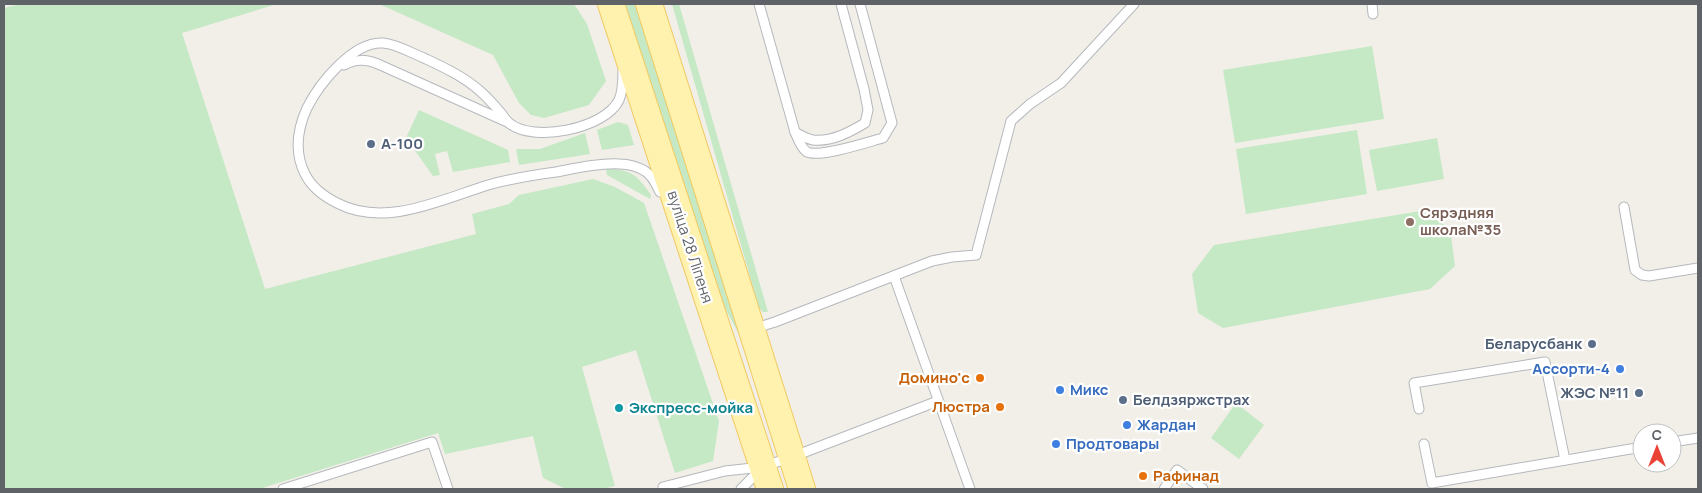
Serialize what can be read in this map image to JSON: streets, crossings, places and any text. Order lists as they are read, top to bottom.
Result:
{
  "streets": {
    "main road": ["вуліца 28 Ліпеня"]
  },
  "places": [
    "А-100",
    "Сярэдняя школа№35",
    "Беларусбанк",
    "Ассорти-4",
    "Домино'c",
    "Микс",
    "ЖЭС №11",
    "Белдзяржстрах",
    "Люстра",
    "Экспресс-мойка",
    "Жардан",
    "Продтовары",
    "Рафинад"
  ],
  "north": "top"
}
